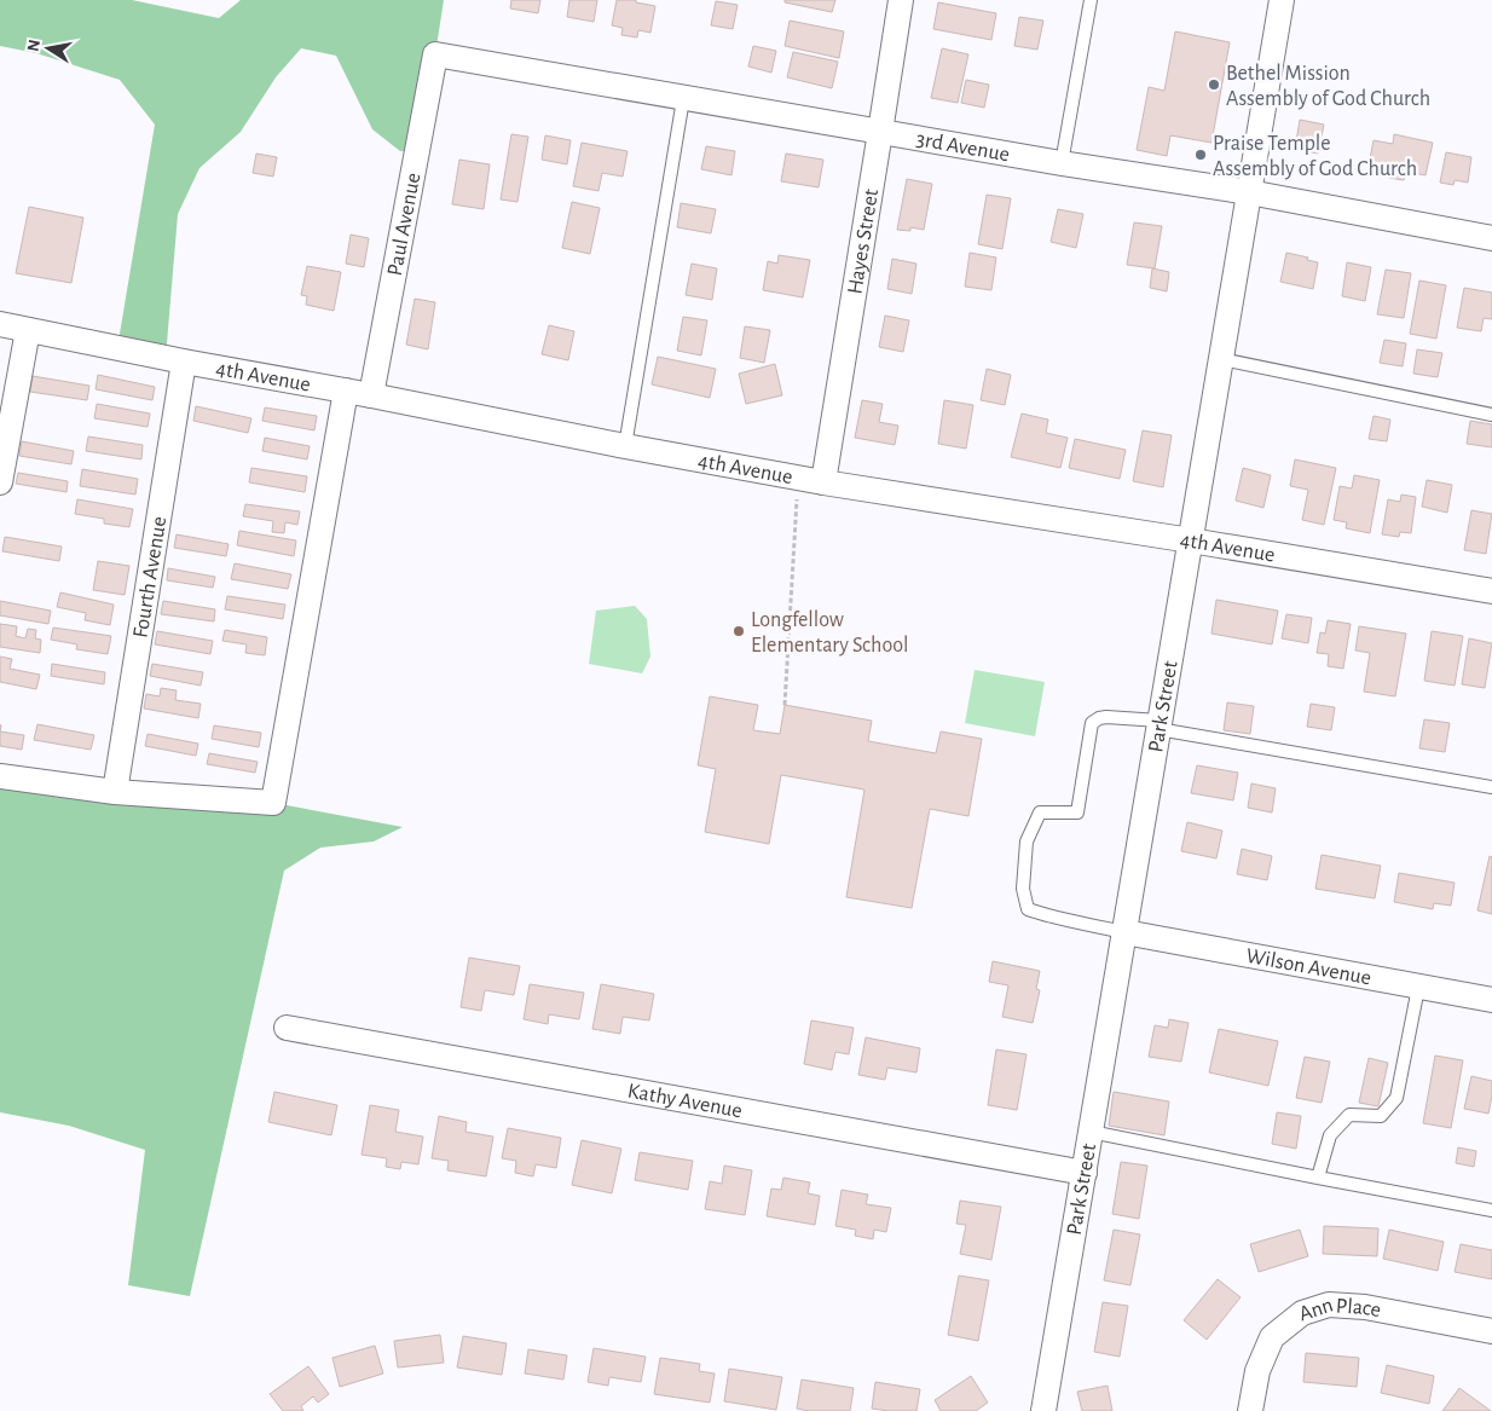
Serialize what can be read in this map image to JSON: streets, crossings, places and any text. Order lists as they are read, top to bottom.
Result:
{
  "streets": {
    "street": [
      "3rd Avenue",
      "Paul Avenue",
      "Hayes Street",
      "4th Avenue",
      "Fourth Avenue",
      "Park Street",
      "Wilson Avenue",
      "Kathy Avenue",
      "Ann Place"
    ]
  },
  "crossings": [
    ["3rd Avenue", "Paul Avenue"],
    ["3rd Avenue", "Hayes Street"],
    ["3rd Avenue", "Park Street"],
    ["Paul Avenue", "4th Avenue"],
    ["Hayes Street", "4th Avenue"],
    ["4th Avenue", "Fourth Avenue"],
    ["4th Avenue", "Park Street"],
    ["Park Street", "Wilson Avenue"],
    ["Park Street", "Kathy Avenue"]
  ],
  "places": ["Bethel Mission Assembly of God Church", "Praise Temple Assembly of God Church", "Longfellow Elementary School"],
  "north": "left"
}
